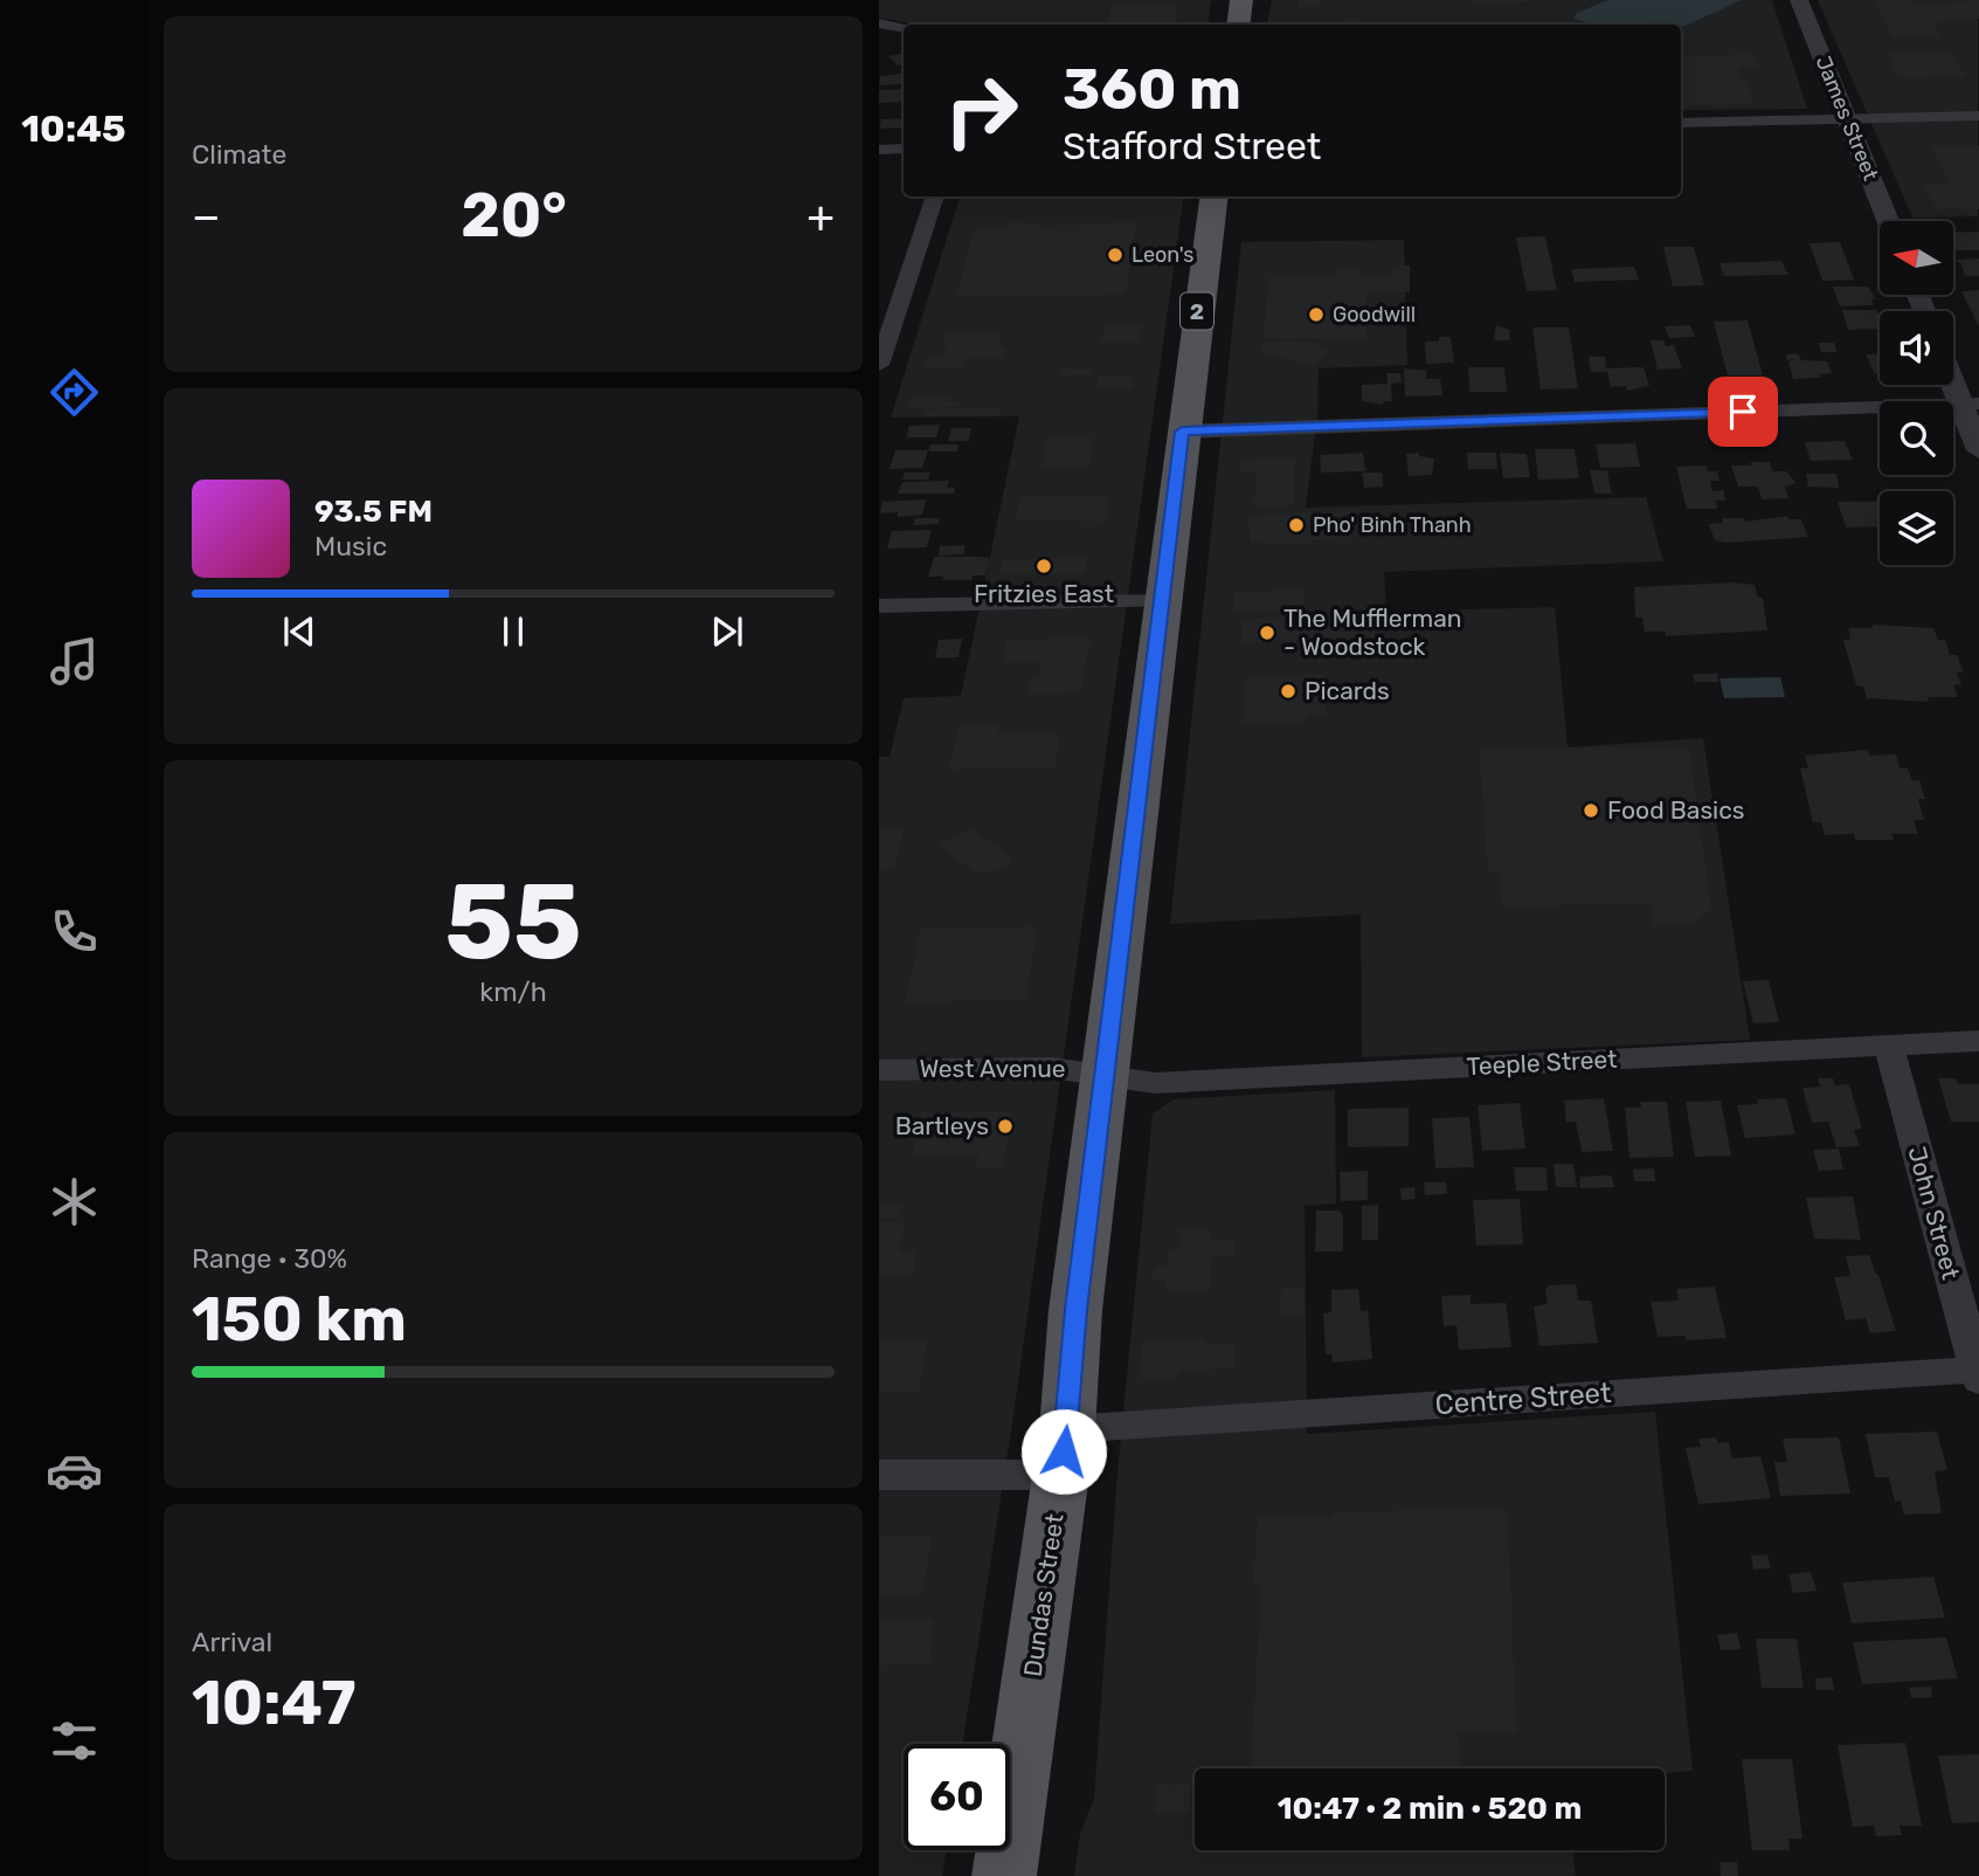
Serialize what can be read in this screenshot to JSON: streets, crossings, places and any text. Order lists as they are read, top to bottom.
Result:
{
  "streets": {
    "main road": ["2", "Dundas Street"],
    "street": [
      "James Street",
      "Teeple Street",
      "West Avenue",
      "John Street",
      "Centre Street"
    ]
  },
  "crossings": [
    ["Teeple Street", "West Avenue"],
    ["Teeple Street", "John Street"],
    ["Teeple Street", "Dundas Street"],
    ["West Avenue", "Dundas Street"],
    ["John Street", "Centre Street"],
    ["Centre Street", "Dundas Street"]
  ],
  "places": [
    "Leon's",
    "Goodwill",
    "Pho' Binh Thanh",
    "Fritzies East",
    "The Mufflerman - Woodstock",
    "Picards",
    "Food Basics",
    "Bartleys"
  ],
  "north": "left",
  "page": {
    "tabs": "10:45",
    "tile": [
      "Climate",
      ["55", "km/h"],
      ["Range · 30%", "150 km"],
      ["Arrival", "10:47"]
    ],
    "turn": ["360 m", "Stafford Street"],
    "heat": ["−", "20°", "+"],
    "song": ["93.5 FM", "Music"],
    "limit": "60",
    "trip": "10:47 · 2 min · 520 m"
  }
}
